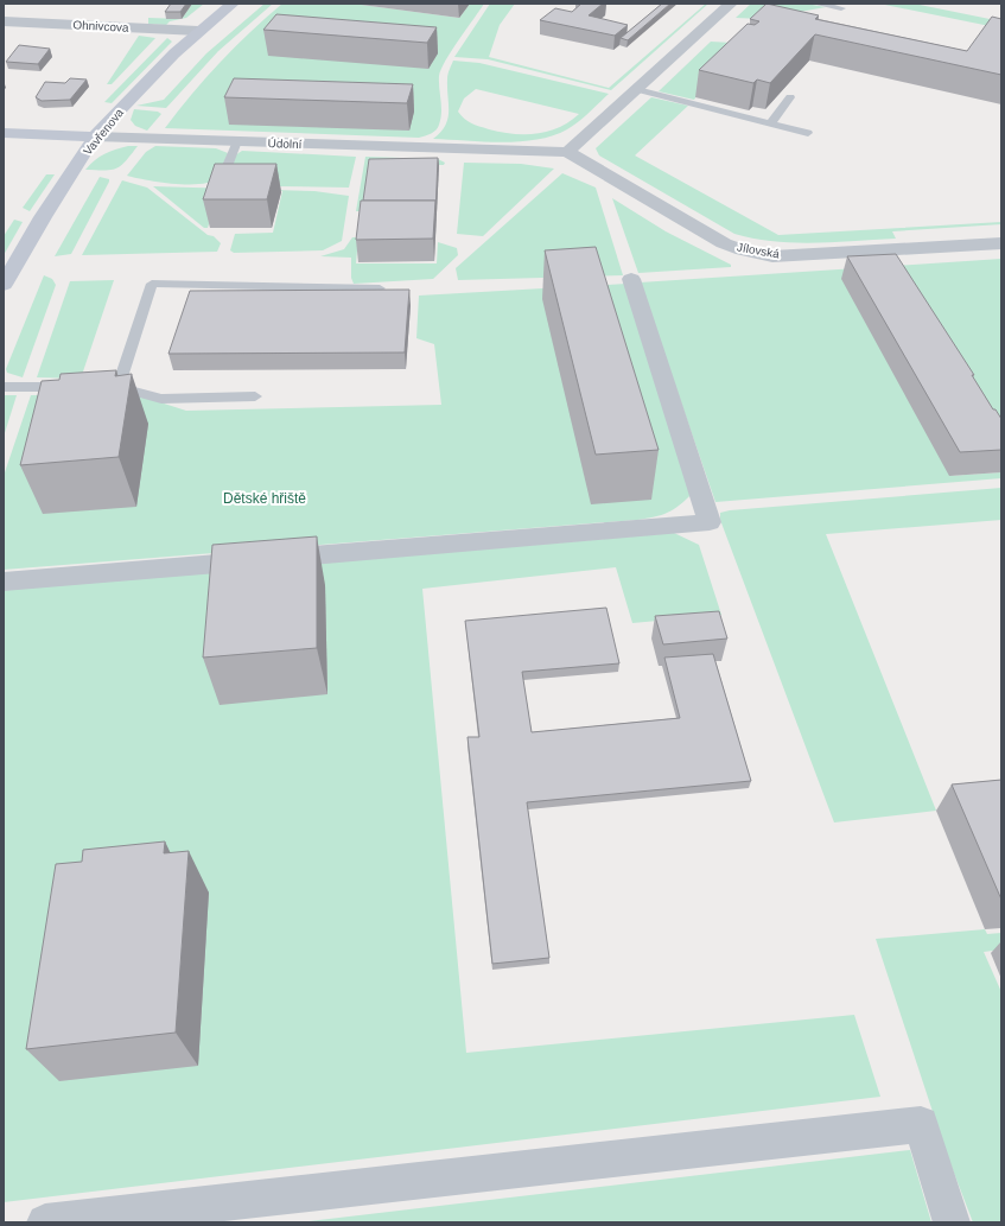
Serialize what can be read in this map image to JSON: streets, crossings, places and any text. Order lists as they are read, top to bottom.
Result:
{
  "streets": {
    "street": [
      "Ohnivcova",
      "Vavřenova",
      "Údolní",
      "Jílovská"
    ]
  },
  "crossings": [
    ["Ohnivcova", "Vavřenova"],
    ["Vavřenova", "Údolní"],
    ["Údolní", "Jílovská"]
  ],
  "parks": ["Dětské hřiště"]
}
